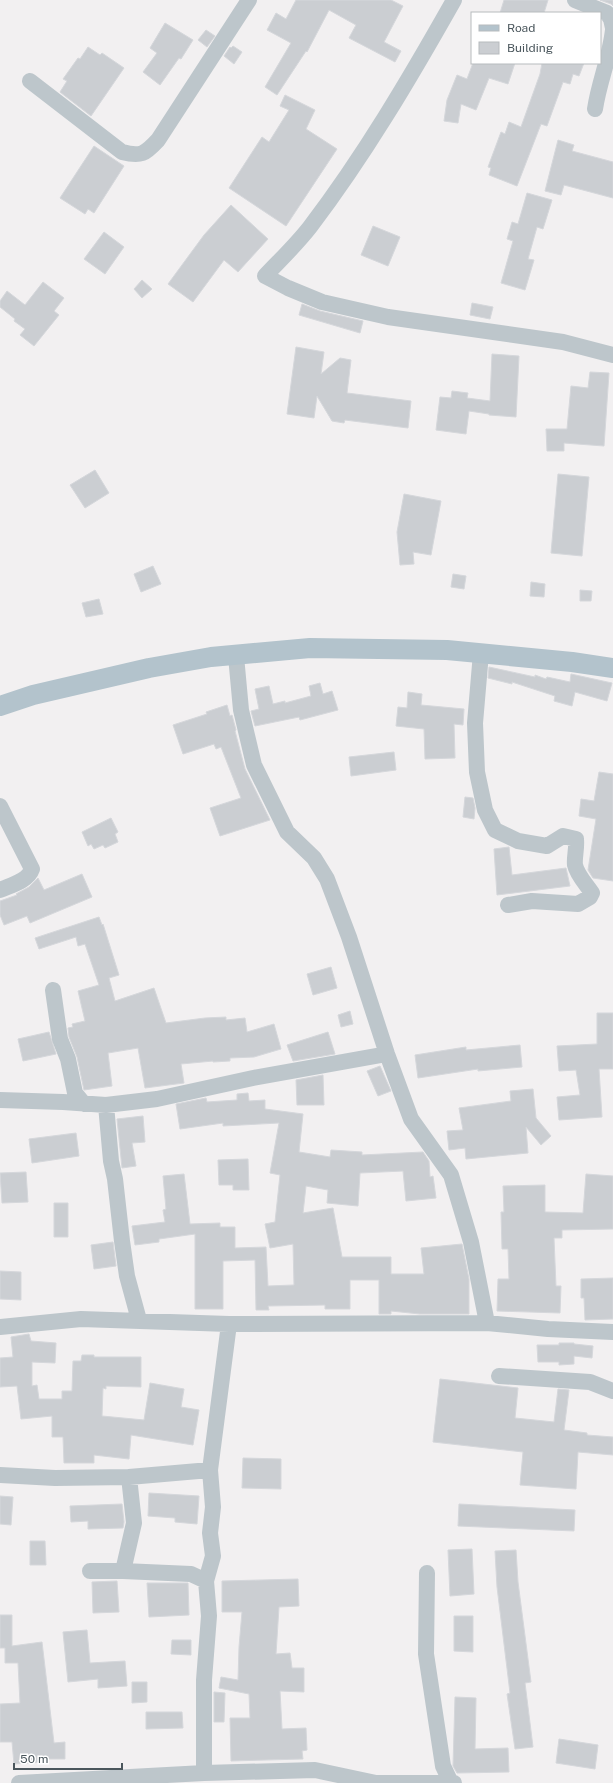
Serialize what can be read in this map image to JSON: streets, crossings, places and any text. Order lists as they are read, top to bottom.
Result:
{
  "legend": ["Road", "Building"],
  "scale_bar": "50 m"
}
